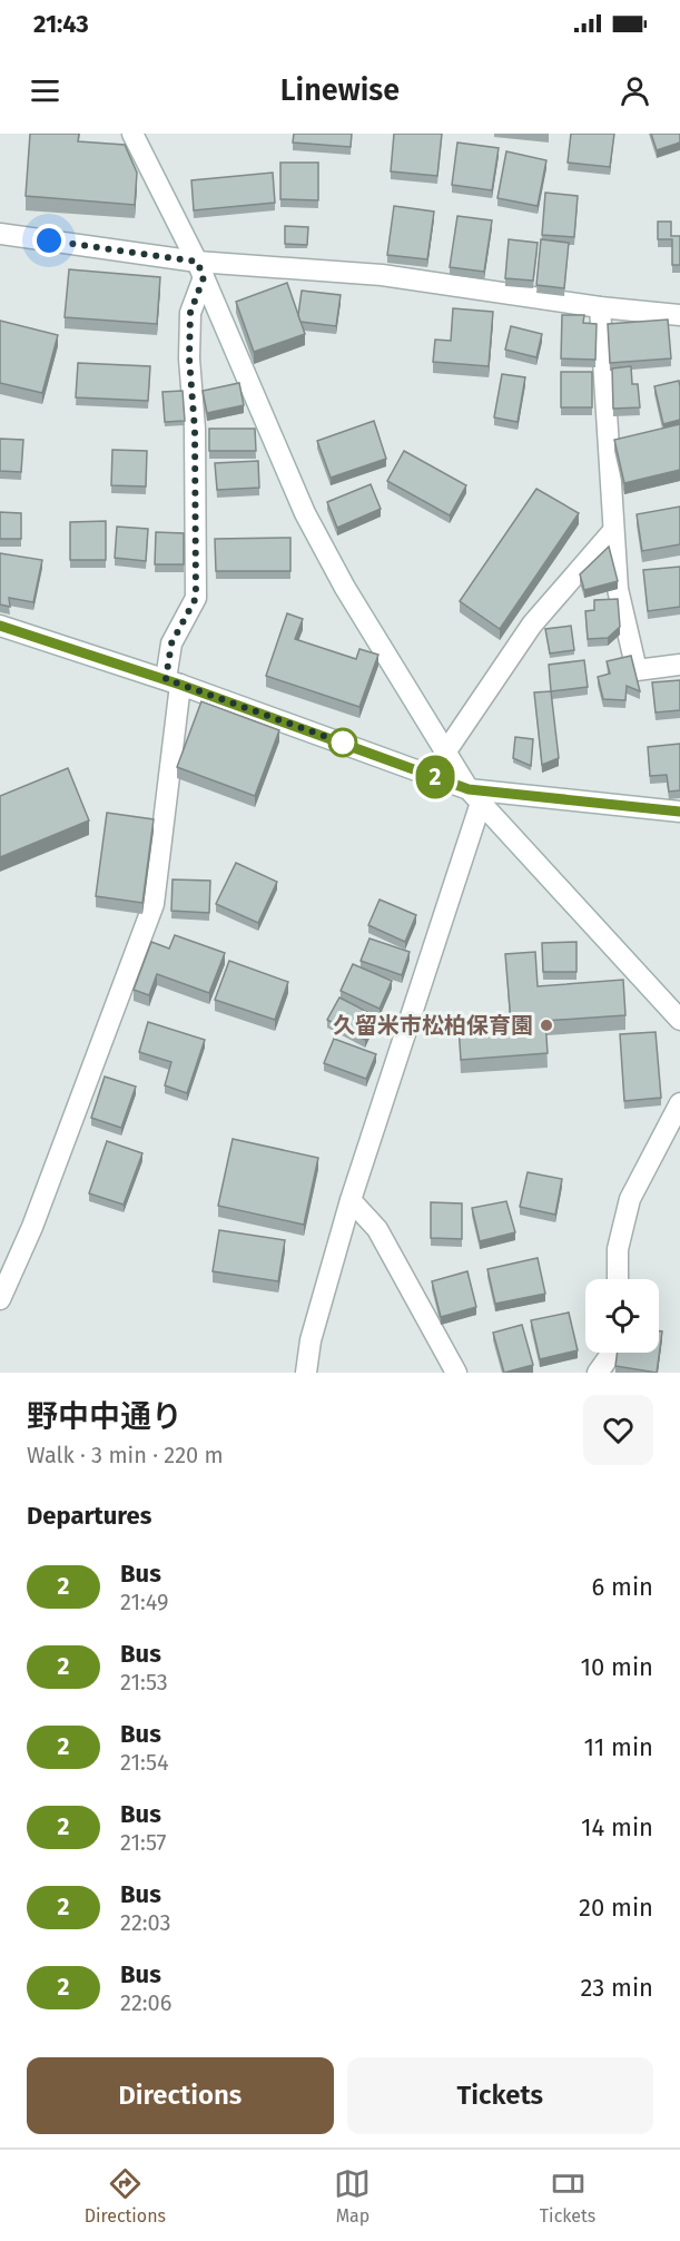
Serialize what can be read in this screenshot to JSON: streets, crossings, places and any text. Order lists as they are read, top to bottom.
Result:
{
  "places": ["久留米市松柏保育園"],
  "lines": ["bus line 2"],
  "page": {
    "status": "21:43",
    "header": "Linewise",
    "on_map": "2",
    "heading": [
      ["野中中通り", "Walk · 3 min · 220 m"],
      "Departures"
    ],
    "list": [
      {
        "mark": "2",
        "name": "Bus",
        "note": "21:49",
        "value": "6 min"
      },
      {
        "mark": "2",
        "name": "Bus",
        "note": "21:53",
        "value": "10 min"
      },
      {
        "mark": "2",
        "name": "Bus",
        "note": "21:54",
        "value": "11 min"
      },
      {
        "mark": "2",
        "name": "Bus",
        "note": "21:57",
        "value": "14 min"
      },
      {
        "mark": "2",
        "name": "Bus",
        "note": "22:03",
        "value": "20 min"
      },
      {
        "mark": "2",
        "name": "Bus",
        "note": "22:06",
        "value": "23 min"
      }
    ],
    "buttons": ["Directions", "Tickets"],
    "tabs": ["Directions", "Map", "Tickets"]
  }
}
